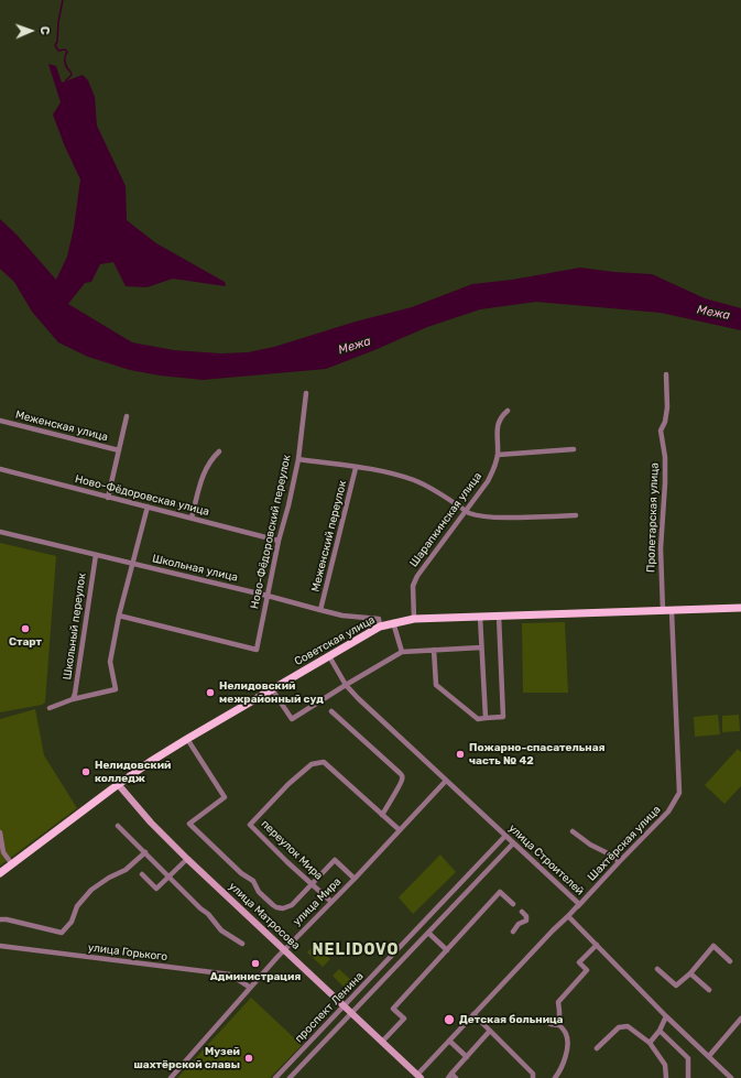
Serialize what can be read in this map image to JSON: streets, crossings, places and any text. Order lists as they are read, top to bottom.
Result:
{
  "streets": {
    "main road": ["Советская улица", "улица Матросова"],
    "street": [
      "Меженская улица",
      "Ново-Фёдоровская улица",
      "Пролетарская улица",
      "Шарапкинская улица",
      "Ново-Фёдоровский переулок",
      "Меженский переулок",
      "Школьная улица",
      "Школьный переулок",
      "Шахтёрская улица",
      "переулок Мира",
      "улица Строителей",
      "улица Мира",
      "улица Горького",
      "проспект Ленина"
    ]
  },
  "crossings": [
    ["Ново-Фёдоровская улица", "Ново-Фёдоровский переулок"],
    ["Пролетарская улица", "Советская улица"],
    ["Шарапкинская улица", "Советская улица"],
    ["Ново-Фёдоровский переулок", "Школьная улица"],
    ["Меженский переулок", "Школьная улица"],
    ["Школьная улица", "Школьный переулок"],
    ["Школьная улица", "Советская улица"],
    ["Советская улица", "Шахтёрская улица"],
    ["Советская улица", "улица Строителей"],
    ["Советская улица", "улица Матросова"],
    ["Шахтёрская улица", "улица Строителей"],
    ["переулок Мира", "улица Мира"],
    ["улица Строителей", "улица Мира"],
    ["улица Строителей", "проспект Ленина"],
    ["улица Мира", "улица Матросова"],
    ["улица Мира", "улица Горького"],
    ["улица Матросова", "проспект Ленина"]
  ],
  "districts": ["NELIDOVO"],
  "water": ["Межа"],
  "places": [
    "Старт",
    "Нелидовский межрайонный суд",
    "Пожарно-спасательная часть № 42",
    "Нелидовский колледж",
    "Администрация",
    "Детская больница",
    "Музей шахтёрской славы"
  ],
  "north": "right"
}
